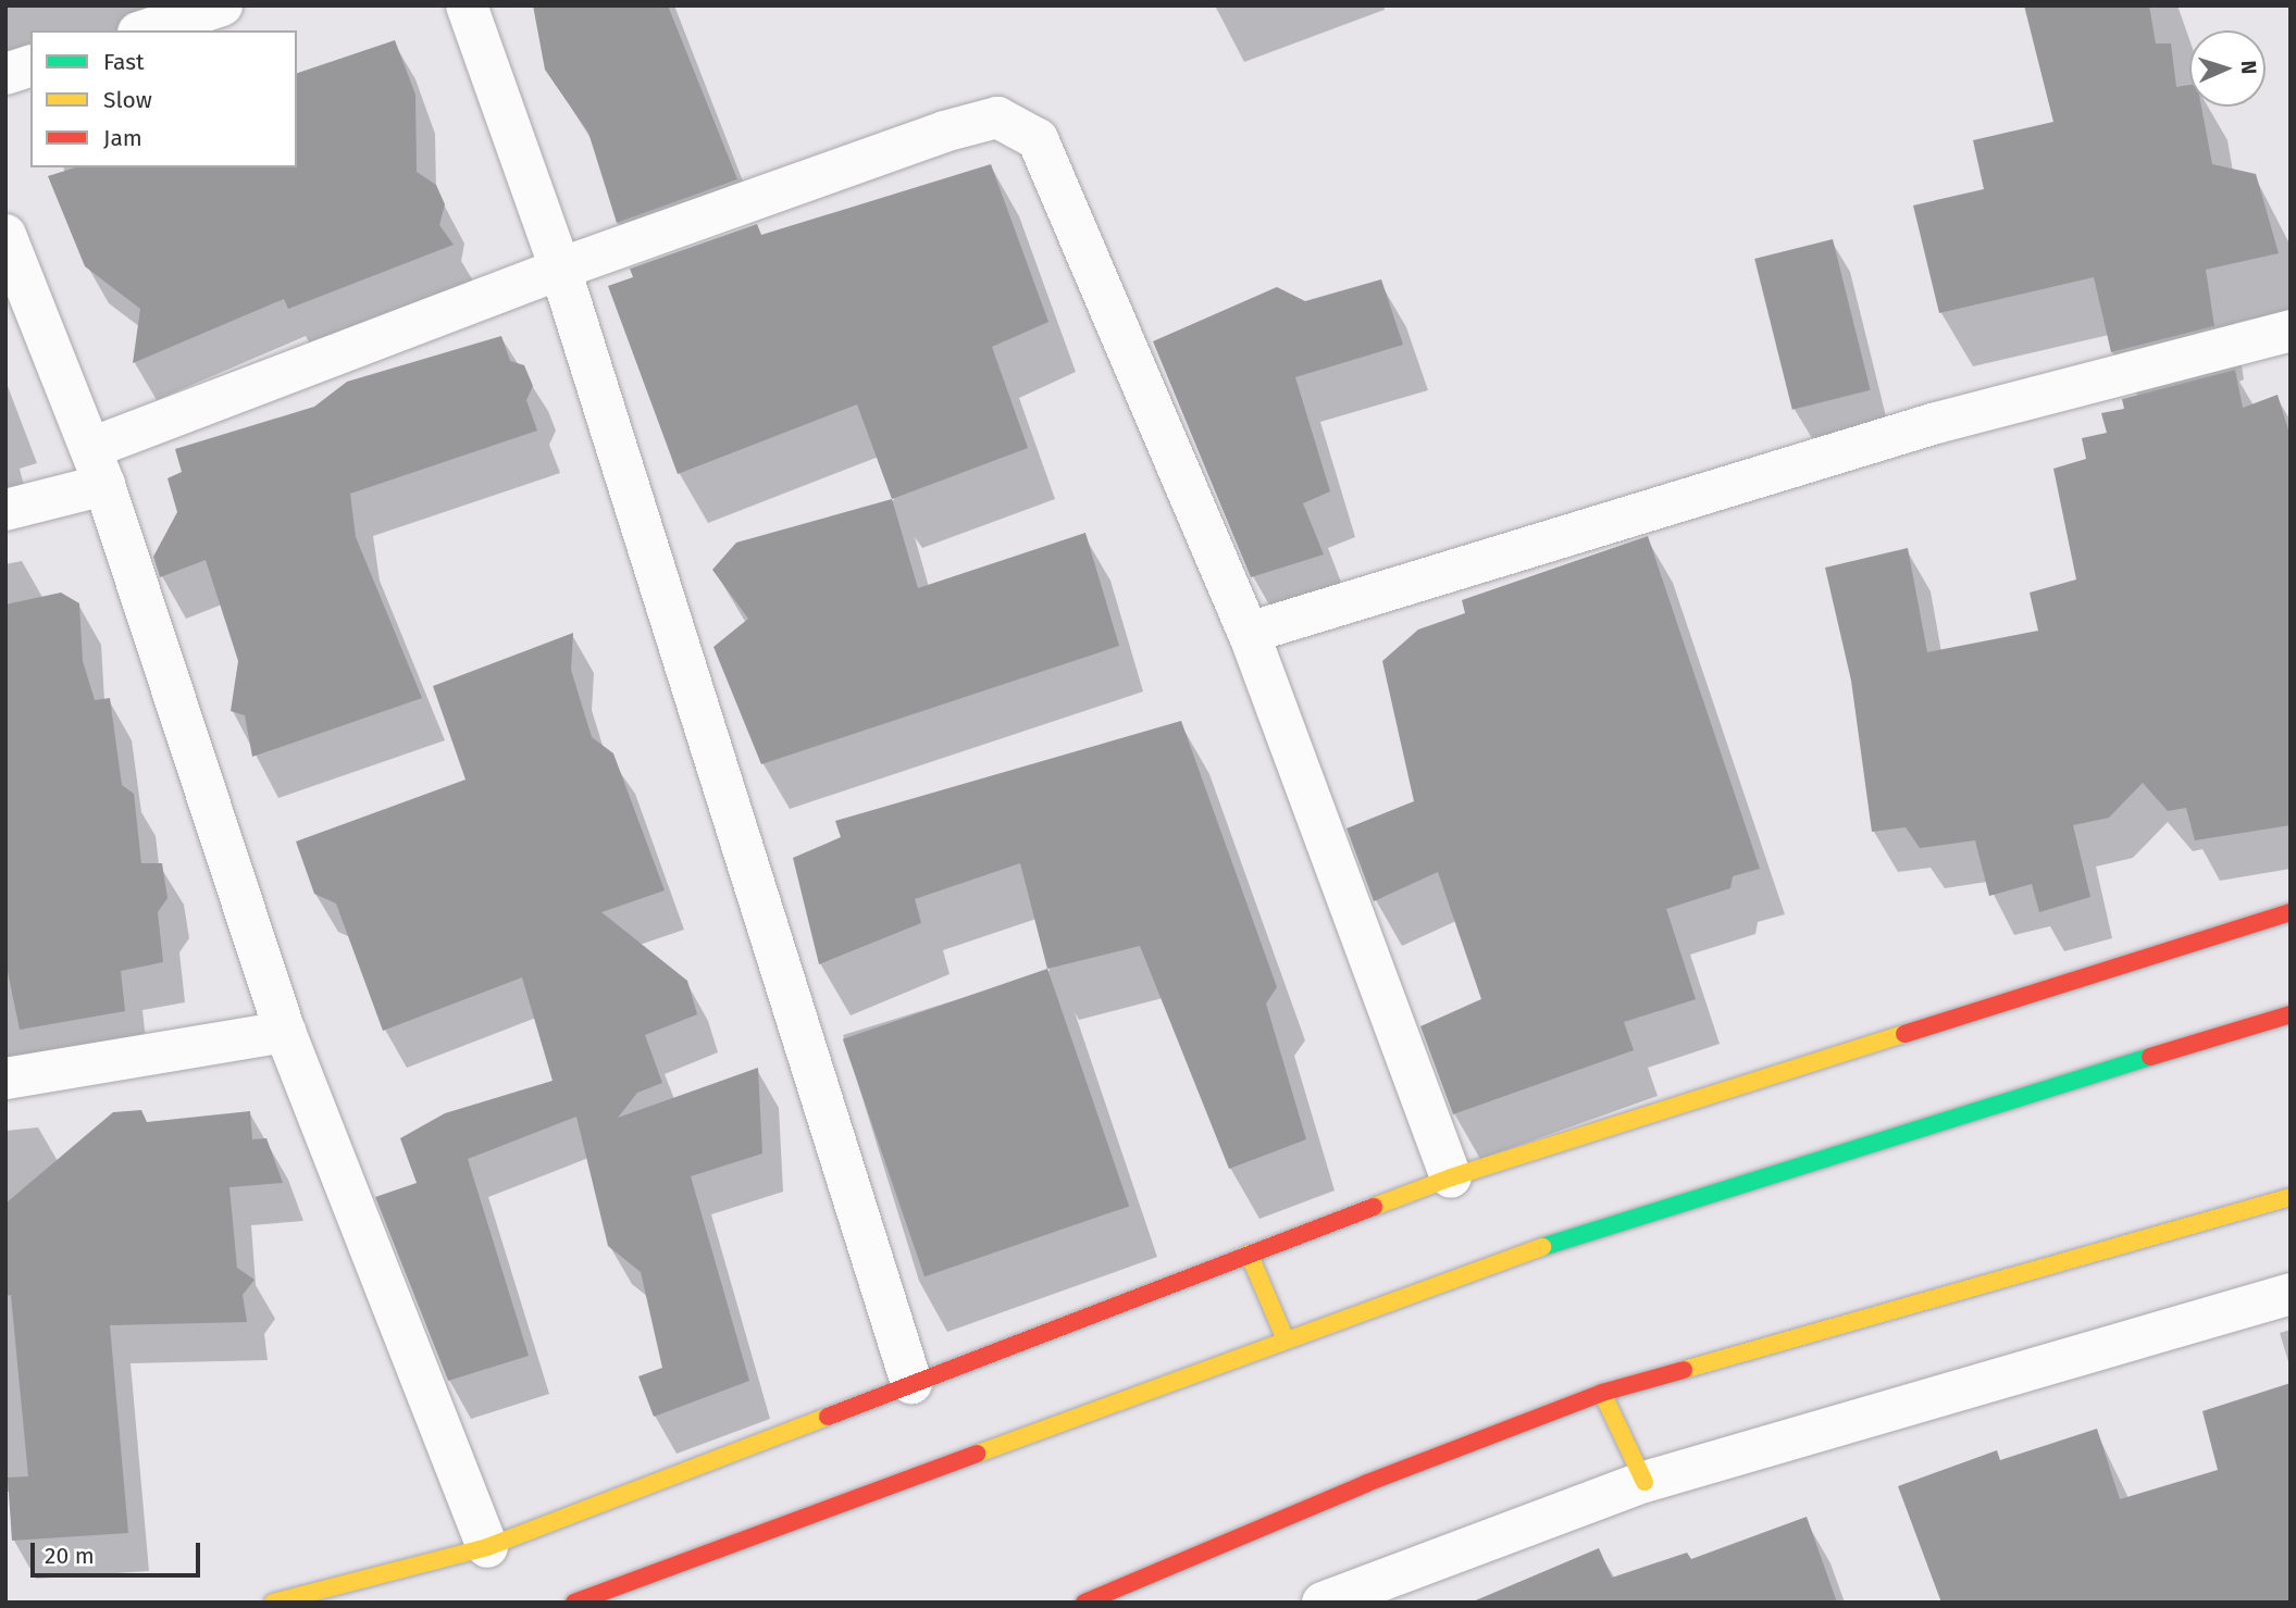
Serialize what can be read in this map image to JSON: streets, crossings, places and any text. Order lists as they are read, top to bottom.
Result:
{
  "legend": ["Fast", "Slow", "Jam"],
  "scale_bar": "20 m",
  "north": "right"
}
